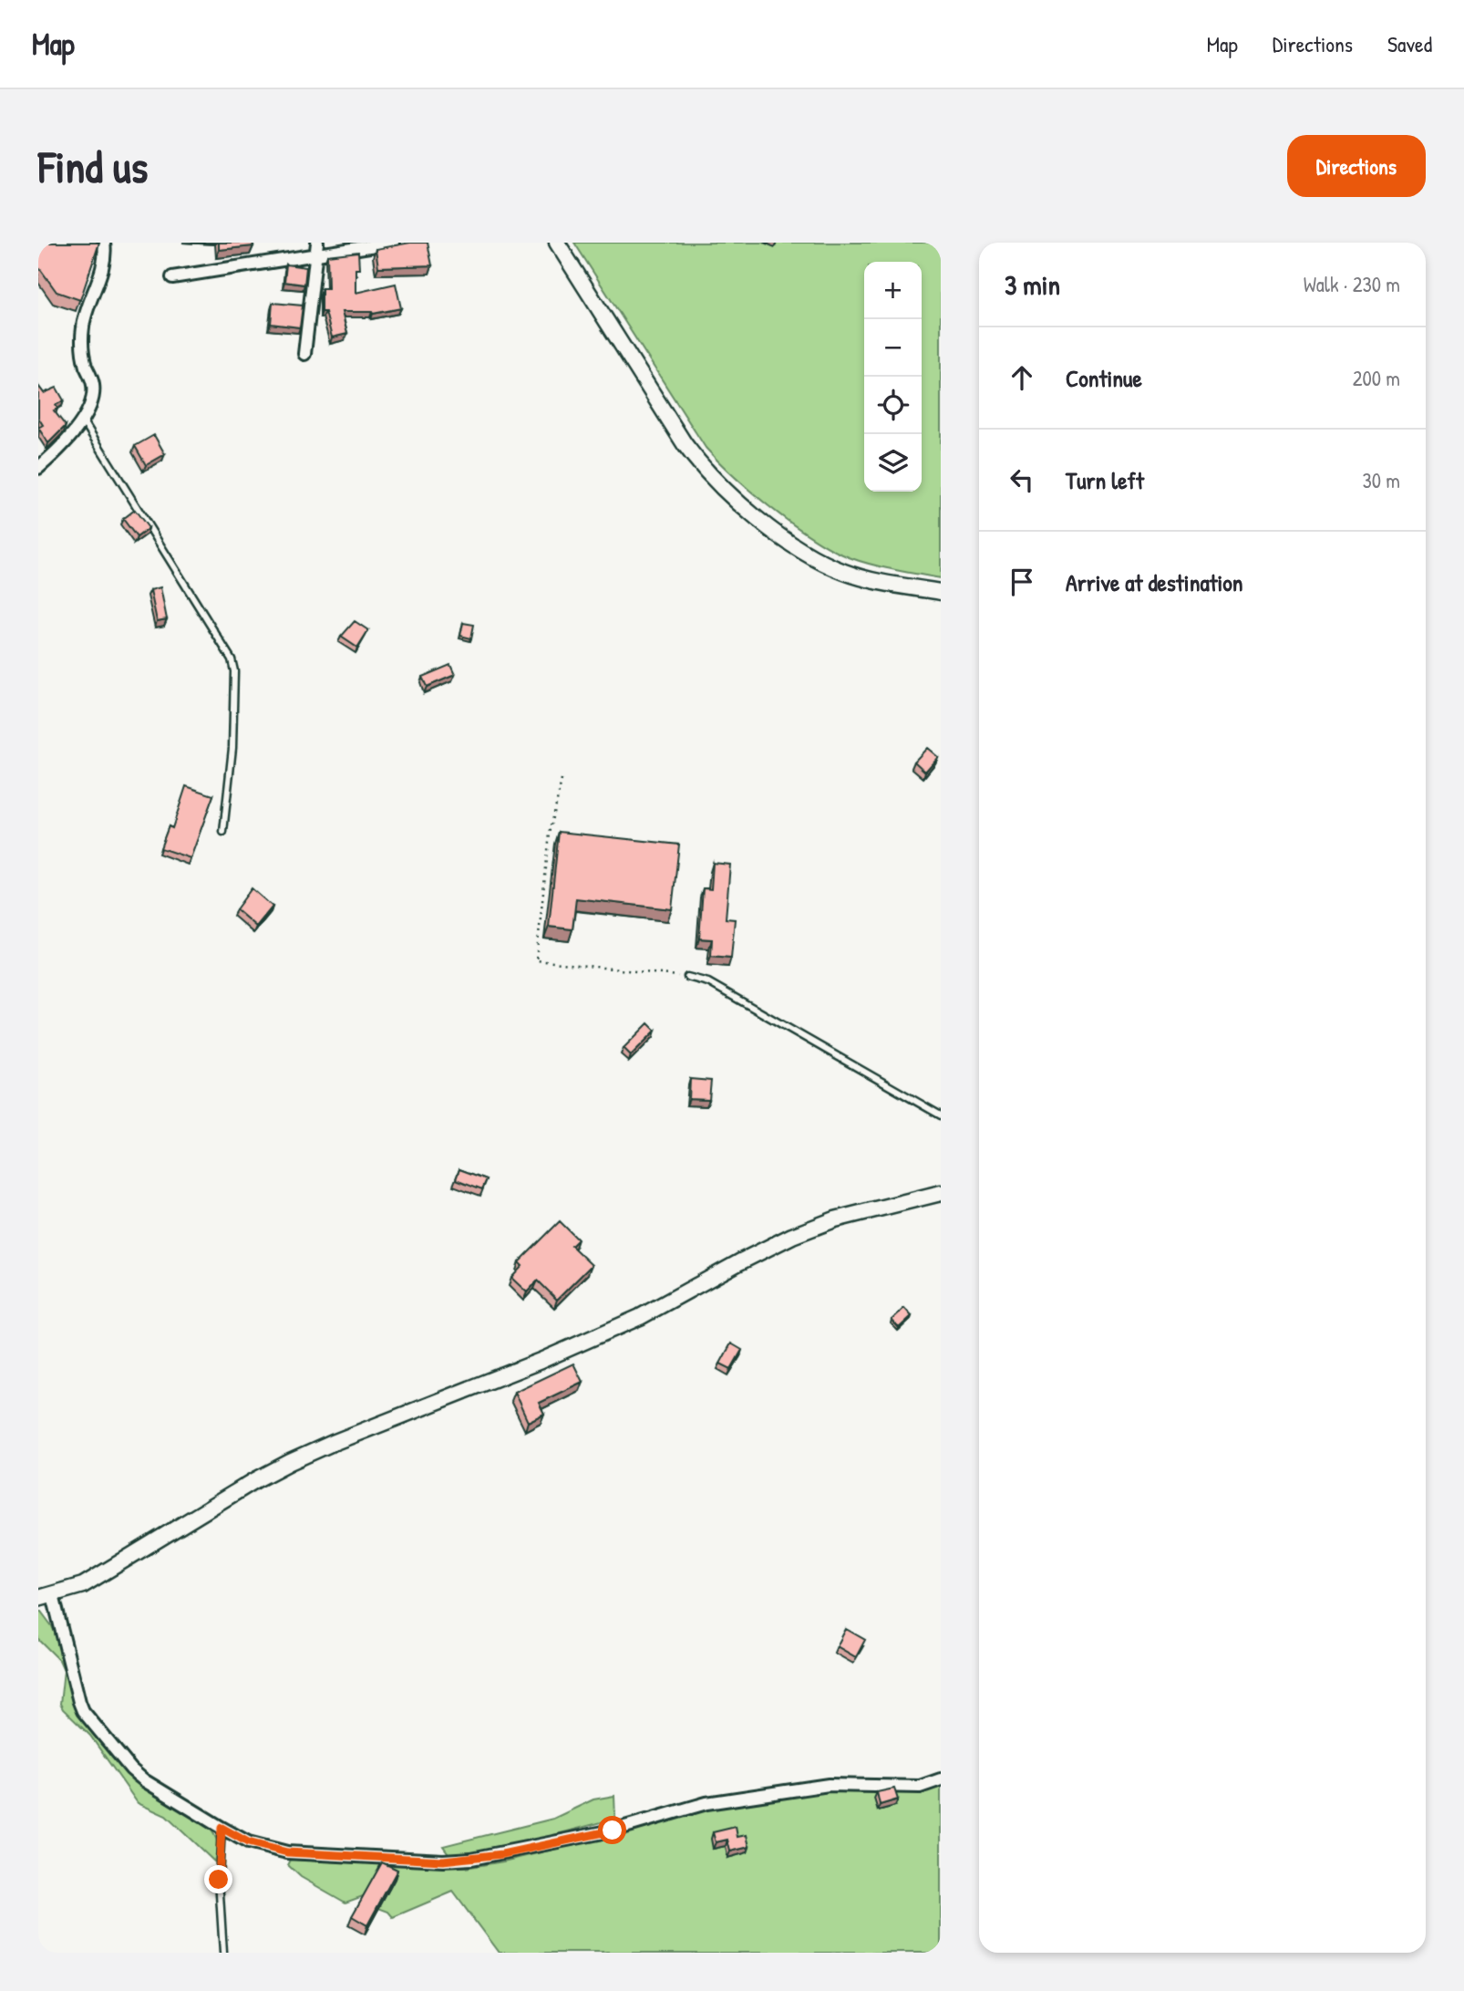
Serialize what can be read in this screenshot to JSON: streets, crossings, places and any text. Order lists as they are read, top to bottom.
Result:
{
  "page": {
    "header": "Map",
    "nav": ["Map", "Directions", "Saved"],
    "buttons": "Directions",
    "title": "Find us",
    "heading": ["3 min", "Walk · 230 m"],
    "map_buttons": ["+", "−"],
    "list": [
      ["Continue", "200 m"],
      ["Turn left", "30 m"],
      "Arrive at destination"
    ]
  }
}
